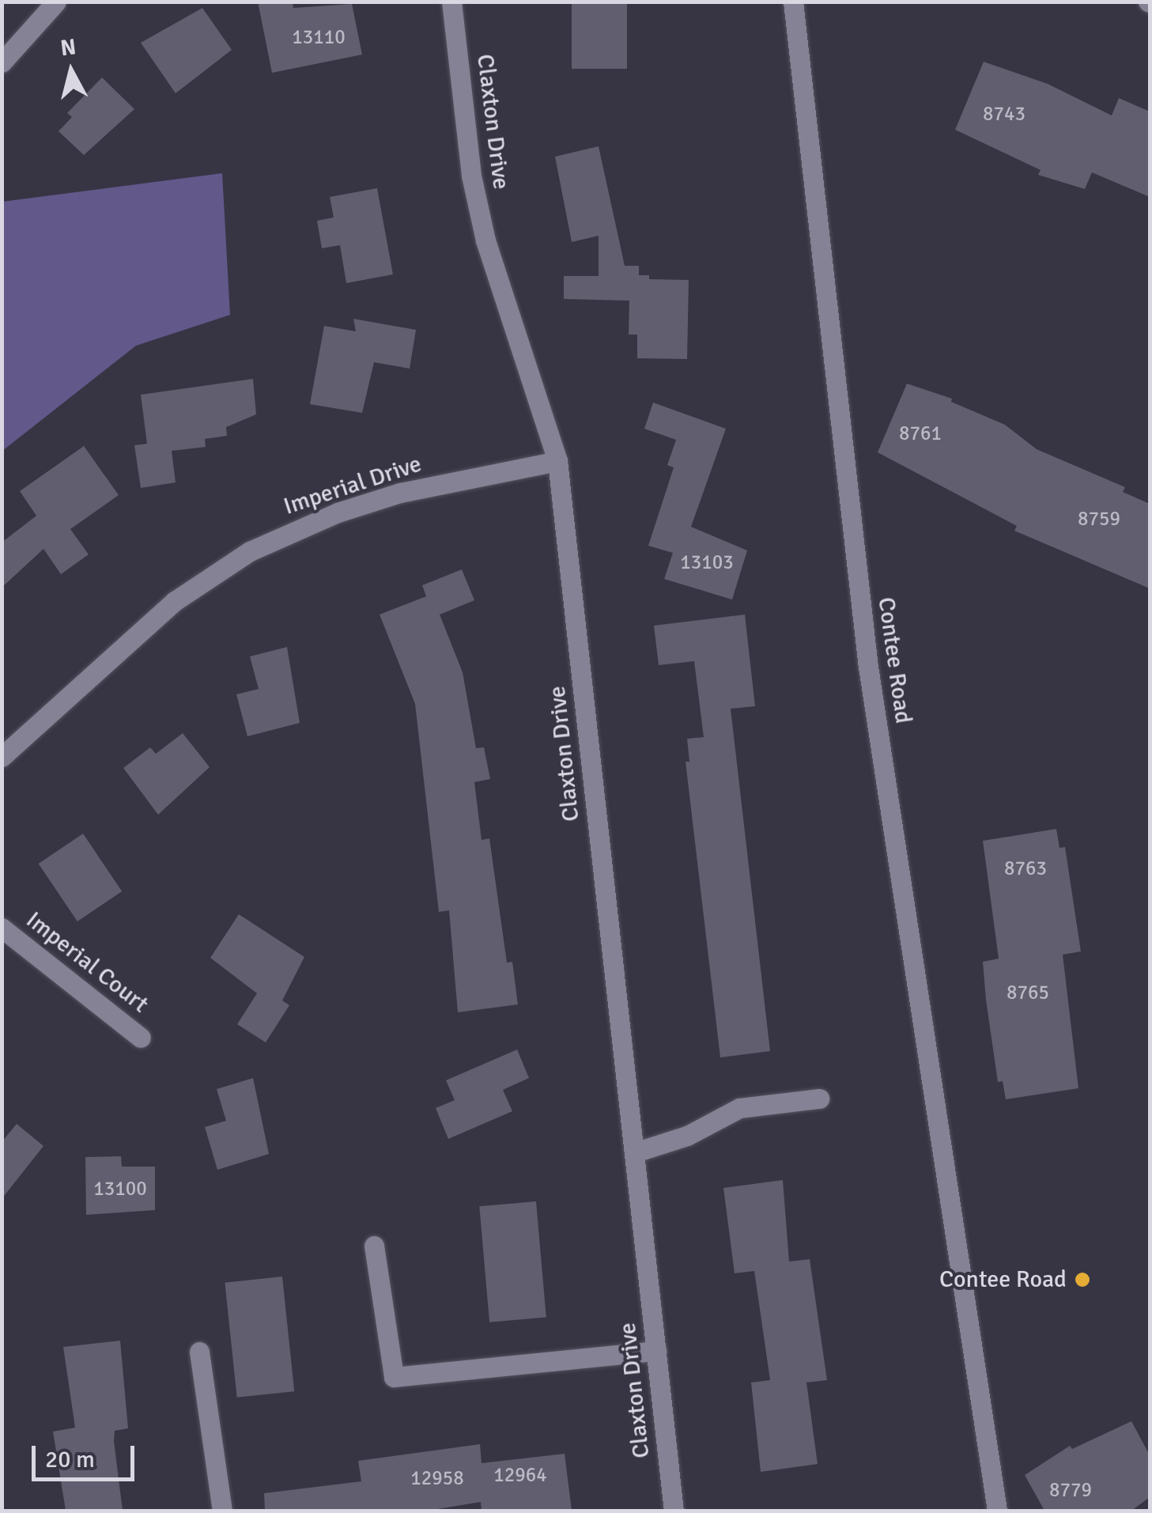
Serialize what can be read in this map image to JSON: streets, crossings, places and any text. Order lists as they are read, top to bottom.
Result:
{
  "streets": {
    "street": [
      "Claxton Drive",
      "Imperial Drive",
      "Contee Road",
      "Imperial Court"
    ]
  },
  "crossings": [
    ["Claxton Drive", "Imperial Drive"]
  ],
  "places": ["Contee Road"],
  "house_numbers": [
    "13110",
    "8743",
    "8761",
    "8759",
    "13103",
    "8763",
    "8765",
    "13100",
    "12964",
    "12958",
    "8779"
  ],
  "scale_bar": "20 m",
  "north": "top"
}
